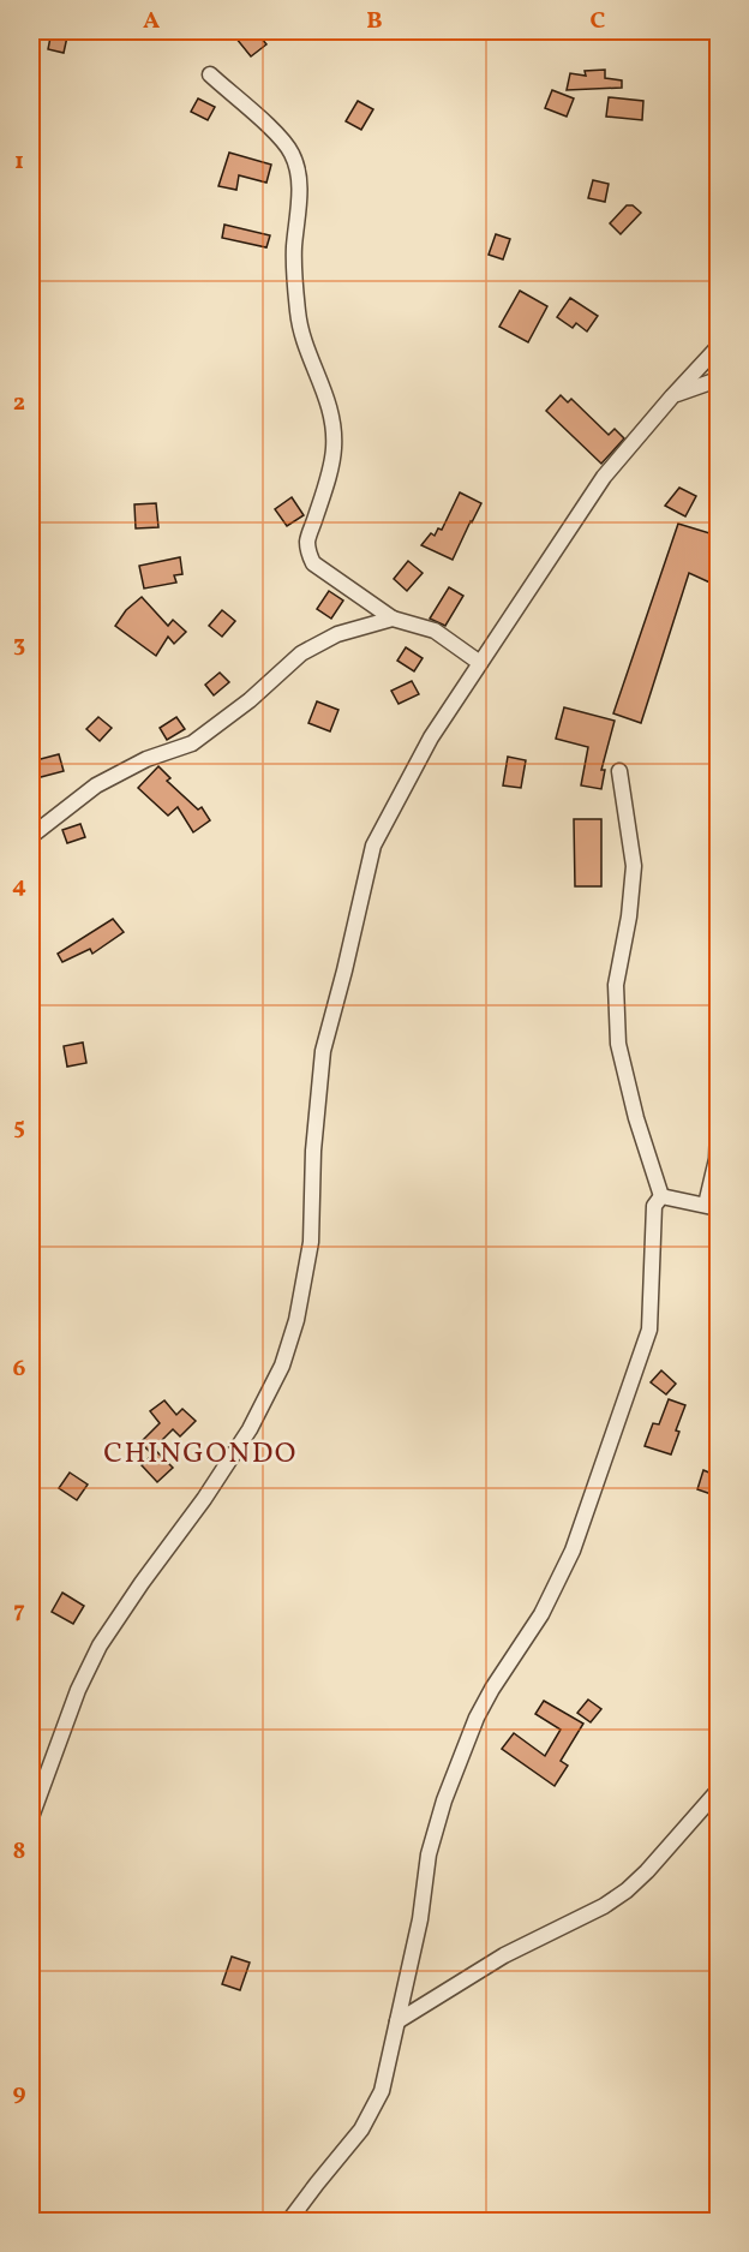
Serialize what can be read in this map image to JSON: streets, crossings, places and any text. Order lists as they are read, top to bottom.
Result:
{
  "districts": ["CHINGONDO"],
  "grid": {
    "columns": ["A", "B", "C"],
    "rows": [
      "1",
      "2",
      "3",
      "4",
      "5",
      "6",
      "7",
      "8",
      "9"
    ]
  }
}
